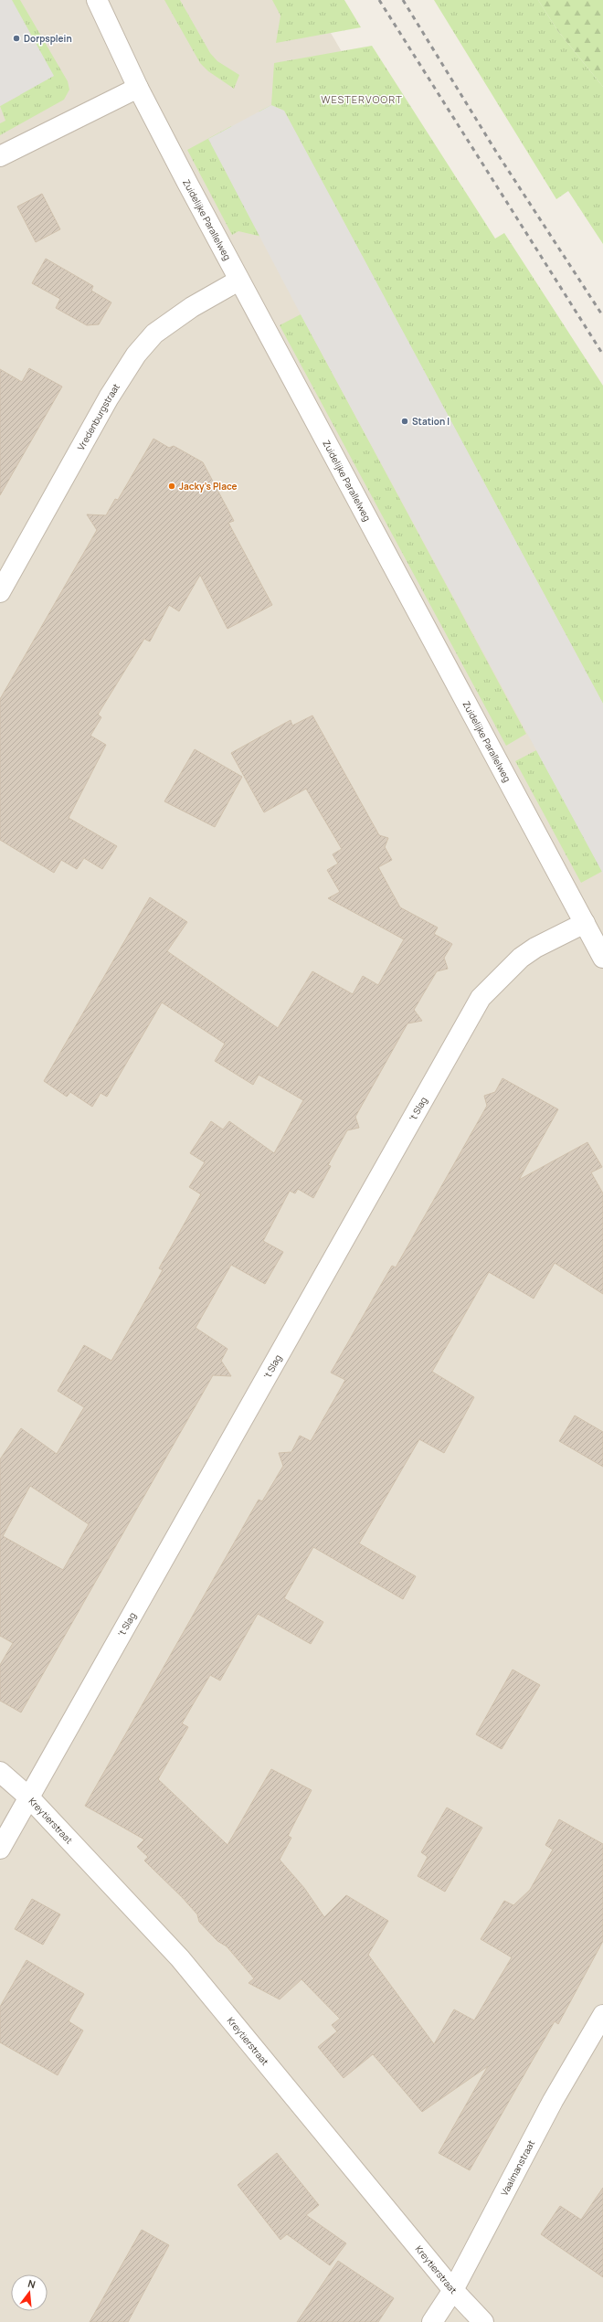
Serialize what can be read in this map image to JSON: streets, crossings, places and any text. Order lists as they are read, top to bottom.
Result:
{
  "streets": {
    "street": [
      "Zuidelijke Parallelweg",
      "Vredenburgstraat",
      "'t Slag",
      "Kreytierstraat",
      "Vaalmanstraat"
    ]
  },
  "crossings": [
    ["Zuidelijke Parallelweg", "Vredenburgstraat"],
    ["Zuidelijke Parallelweg", "'t Slag"],
    ["'t Slag", "Kreytierstraat"],
    ["Kreytierstraat", "Vaalmanstraat"]
  ],
  "districts": ["WESTERVOORT"],
  "places": ["Dorpsplein", "Station I", "Jacky's Place"],
  "north": "top"
}
